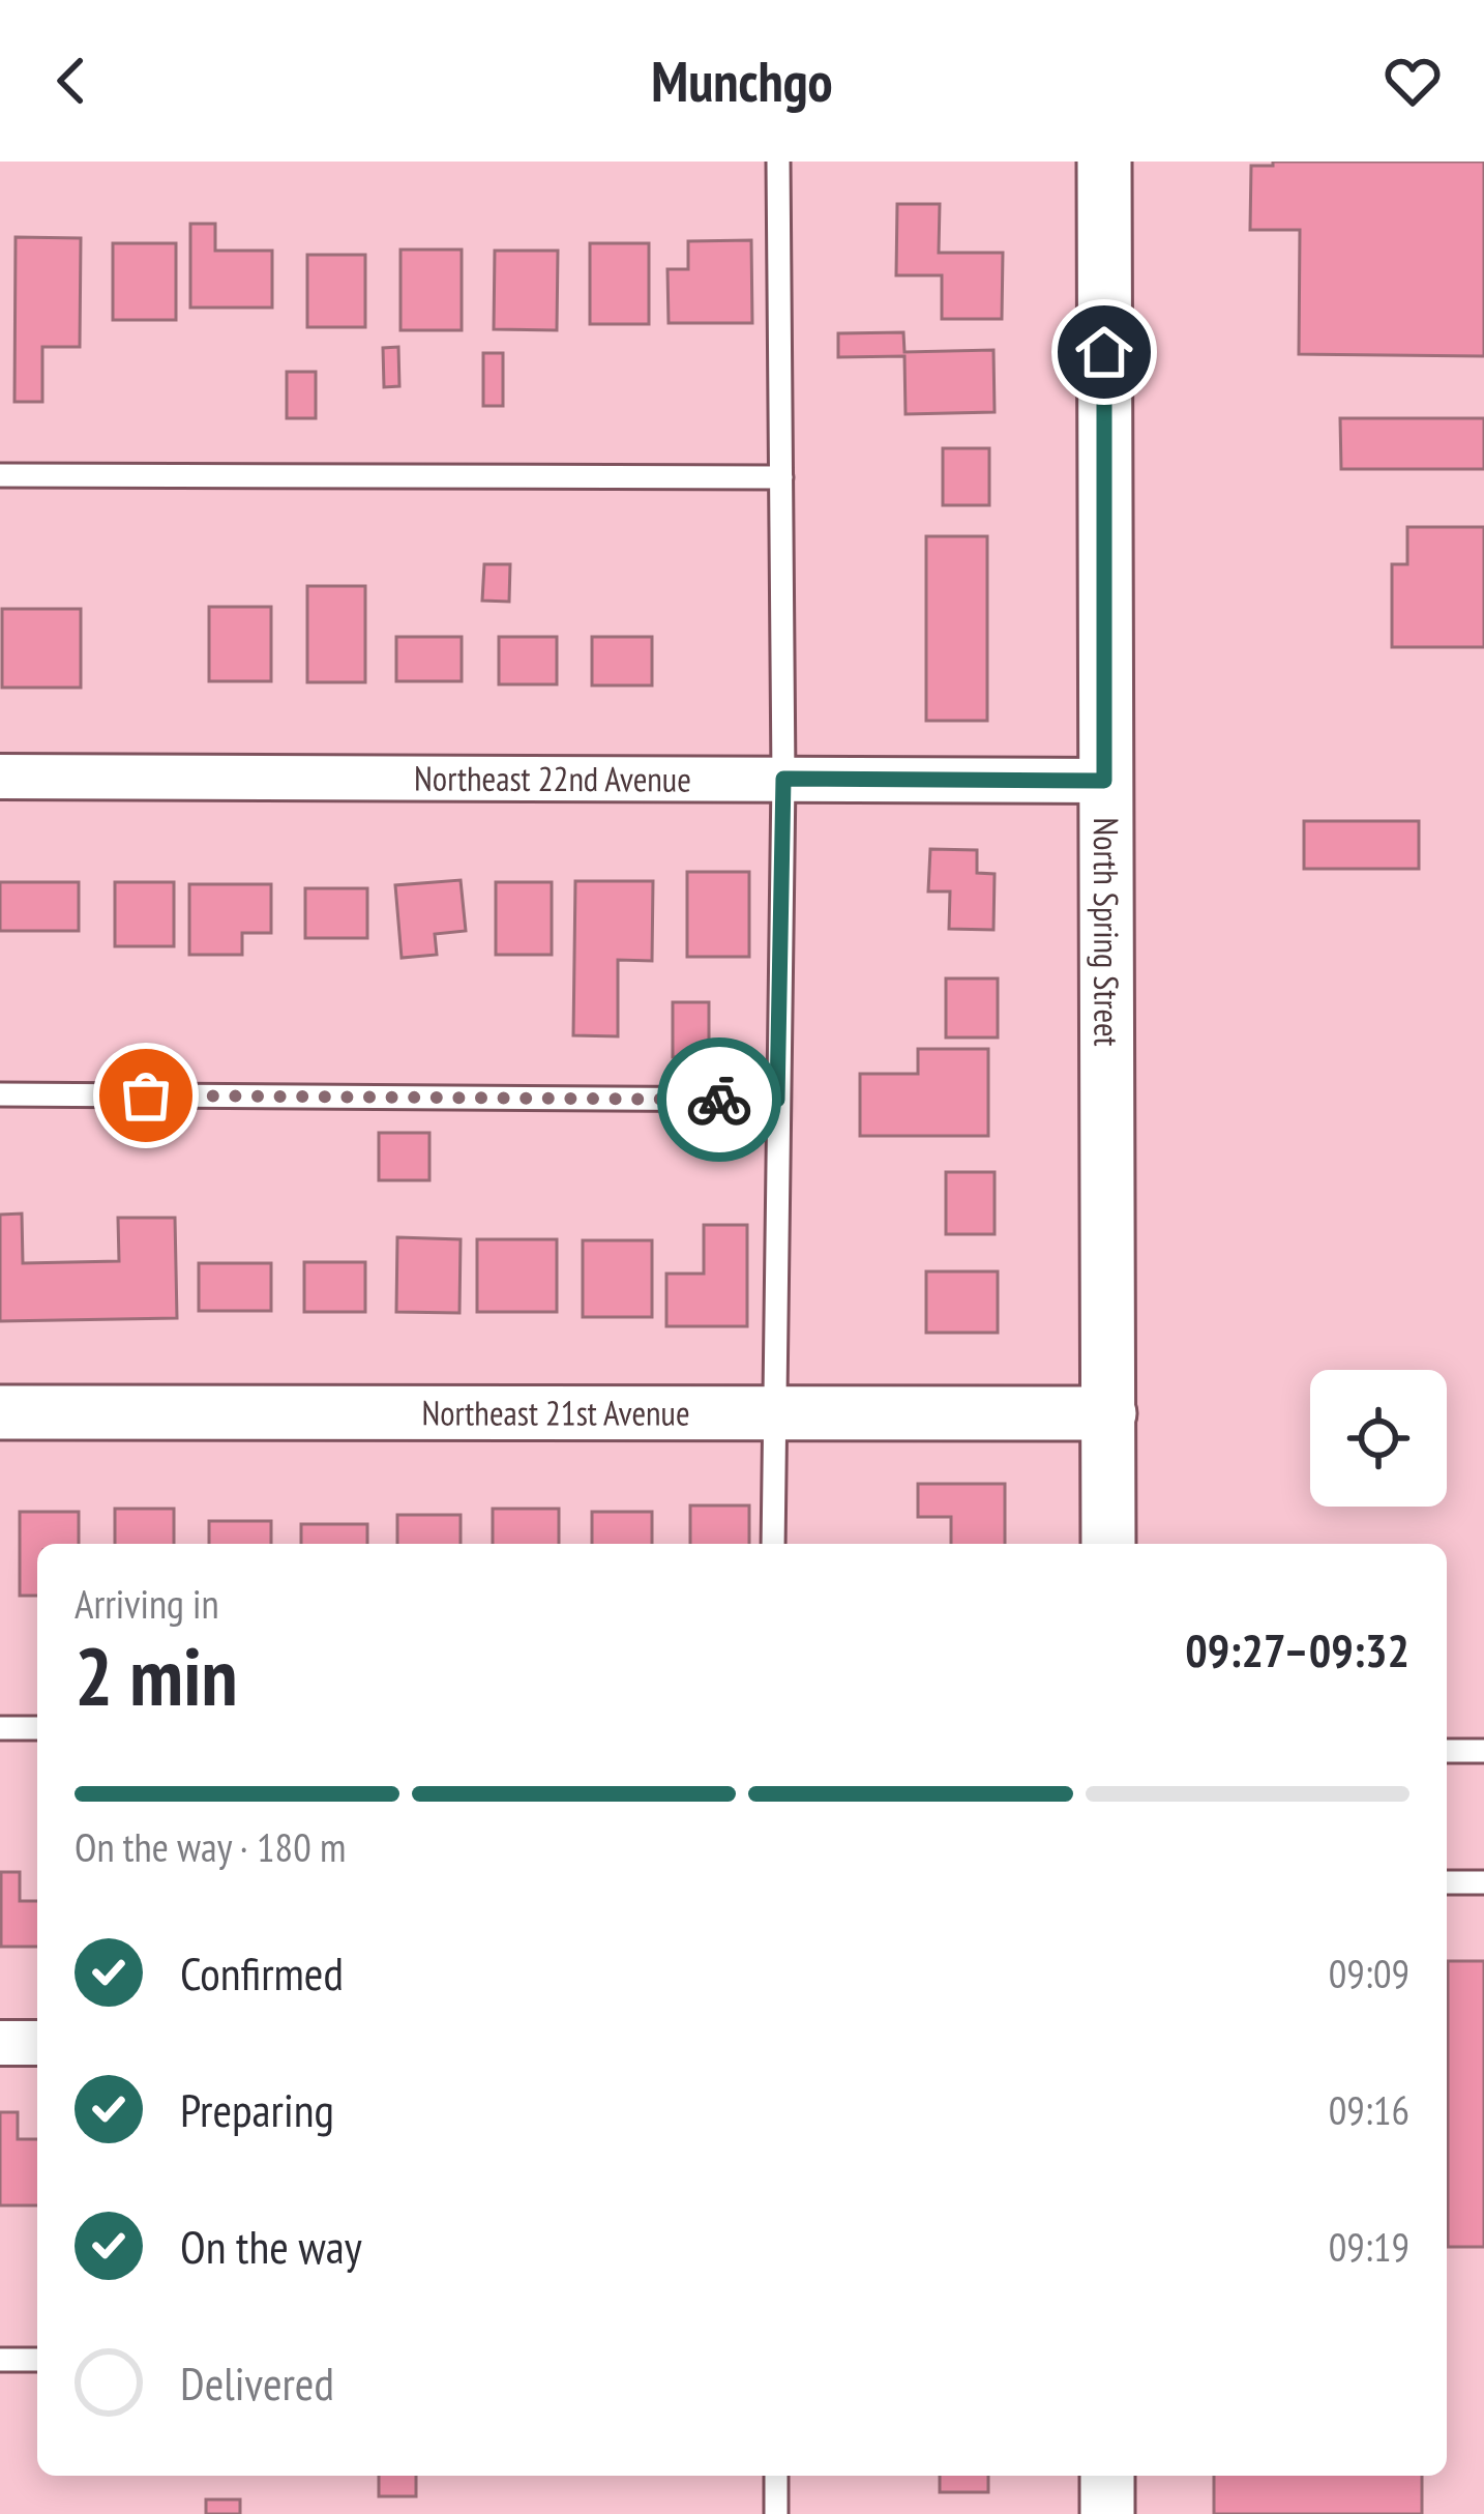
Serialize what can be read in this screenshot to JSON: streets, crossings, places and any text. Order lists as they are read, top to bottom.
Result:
{
  "streets": {
    "street": ["Northeast 22nd Avenue", "North Spring Street", "Northeast 21st Avenue"]
  },
  "crossings": [
    ["Northeast 22nd Avenue", "North Spring Street"],
    ["North Spring Street", "Northeast 21st Avenue"]
  ],
  "page": {
    "header": "Munchgo",
    "heading": ["2 min", "Arriving in", "09:27–09:32"],
    "bar": "On the way · 180 m",
    "list": [
      ["Confirmed", "09:09"],
      ["Preparing", "09:16"],
      ["On the way", "09:19"],
      "Delivered"
    ]
  }
}
